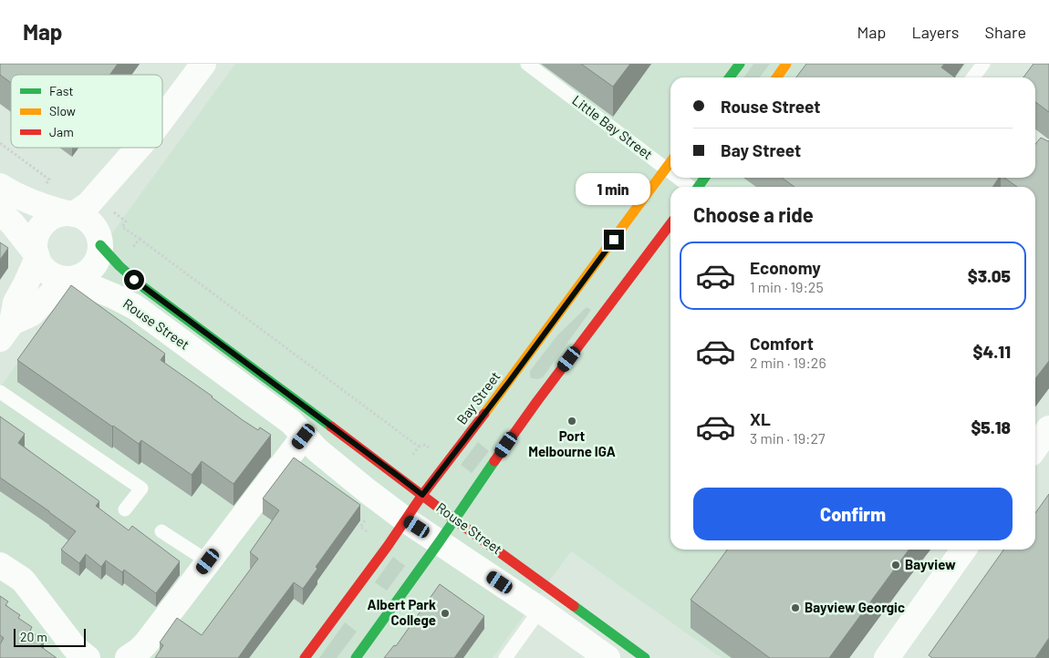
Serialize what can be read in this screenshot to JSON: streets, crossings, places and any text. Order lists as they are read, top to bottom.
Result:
{
  "streets": {
    "main road": ["Rouse Street", "Bay Street"],
    "lane": ["Little Bay Street"]
  },
  "crossings": [
    ["Little Bay Street", "Bay Street"],
    ["Rouse Street", "Bay Street"]
  ],
  "places": [
    "Port Melbourne IGA",
    "Bayview",
    "Bayview Georgic",
    "Albert Park College"
  ],
  "legend": ["Fast", "Slow", "Jam"],
  "scale_bar": "20 m",
  "page": {
    "header": "Map",
    "nav": ["Map", "Layers", "Share"],
    "banner": ["Rouse Street", "Bay Street"],
    "bubble": "1 min",
    "heading": "Choose a ride",
    "list": [
      {
        "name": "Economy",
        "note": "1 min · 19:25",
        "value": "$3.05"
      },
      {
        "name": "Comfort",
        "note": "2 min · 19:26",
        "value": "$4.11"
      },
      {
        "name": "XL",
        "note": "3 min · 19:27",
        "value": "$5.18"
      }
    ],
    "buttons": "Confirm",
    "scale": "20 m"
  }
}
